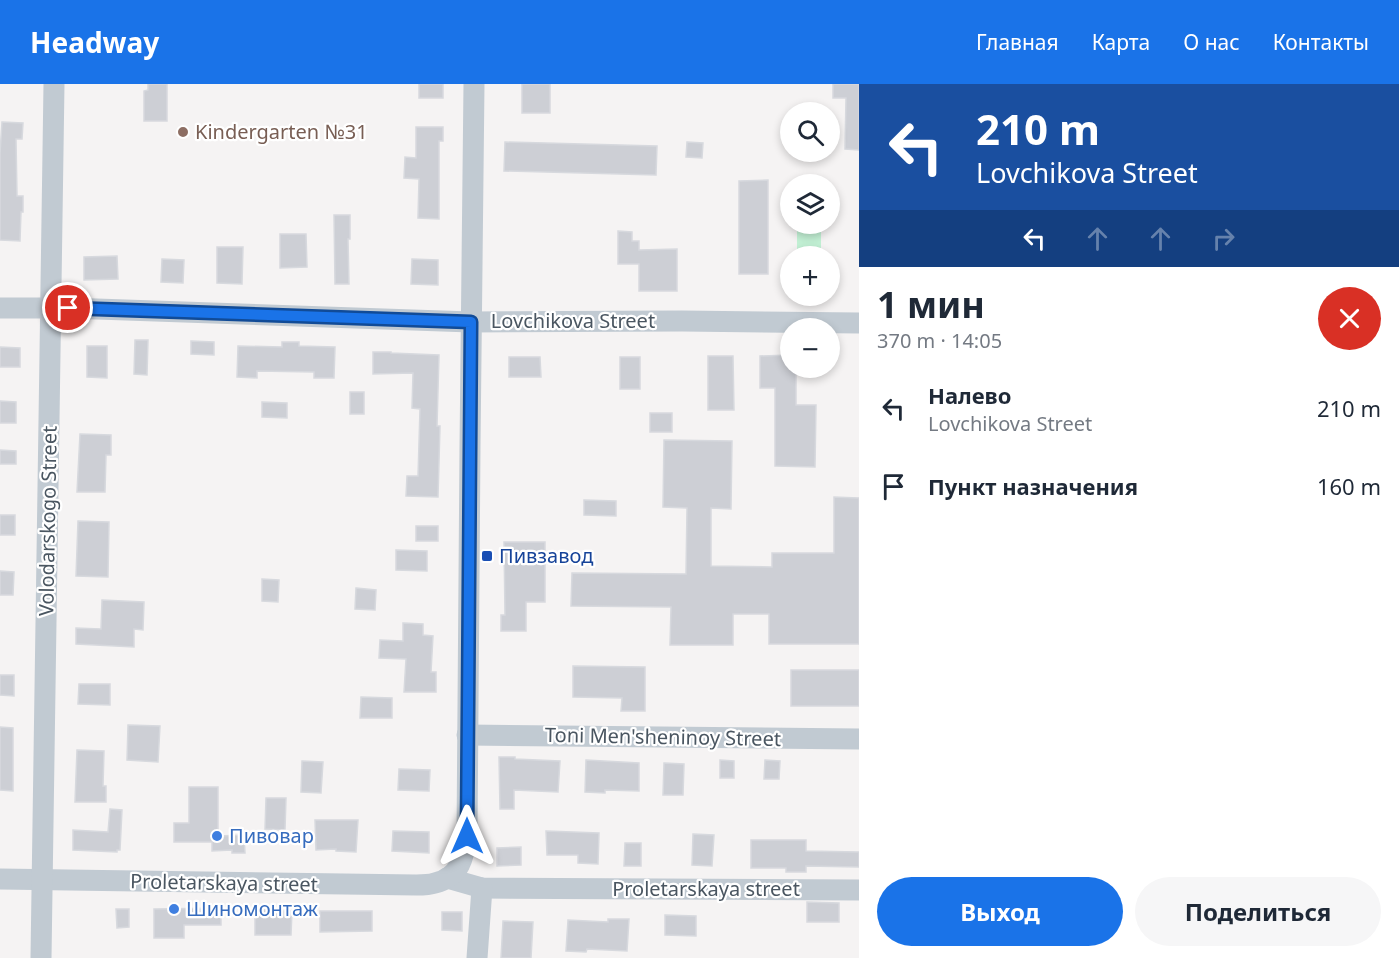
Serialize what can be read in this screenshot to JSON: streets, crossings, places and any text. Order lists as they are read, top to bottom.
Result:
{
  "streets": {
    "street": [
      "Lovchikova Street",
      "Volodarskogo Street",
      "Toni Men'sheninoy Street",
      "Proletarskaya street"
    ]
  },
  "crossings": [
    ["Lovchikova Street", "Volodarskogo Street"],
    ["Volodarskogo Street", "Proletarskaya street"]
  ],
  "places": {
    "other": ["Kindergarten №31", "Пивовар", "Шиномонтаж"],
    "transit": ["Пивзавод"]
  },
  "page": {
    "header": "Headway",
    "nav": [
      "Главная",
      "Карта",
      "О нас",
      "Контакты"
    ],
    "turn": ["210 m", "Lovchikova Street"],
    "map_buttons": ["+", "−"],
    "heading": ["1 мин", "370 m · 14:05"],
    "list": [
      {
        "name": "Налево",
        "note": "Lovchikova Street",
        "value": "210 m"
      },
      {
        "name": "Пункт назначения",
        "value": "160 m"
      }
    ],
    "buttons": ["Выход", "Поделиться"]
  }
}
